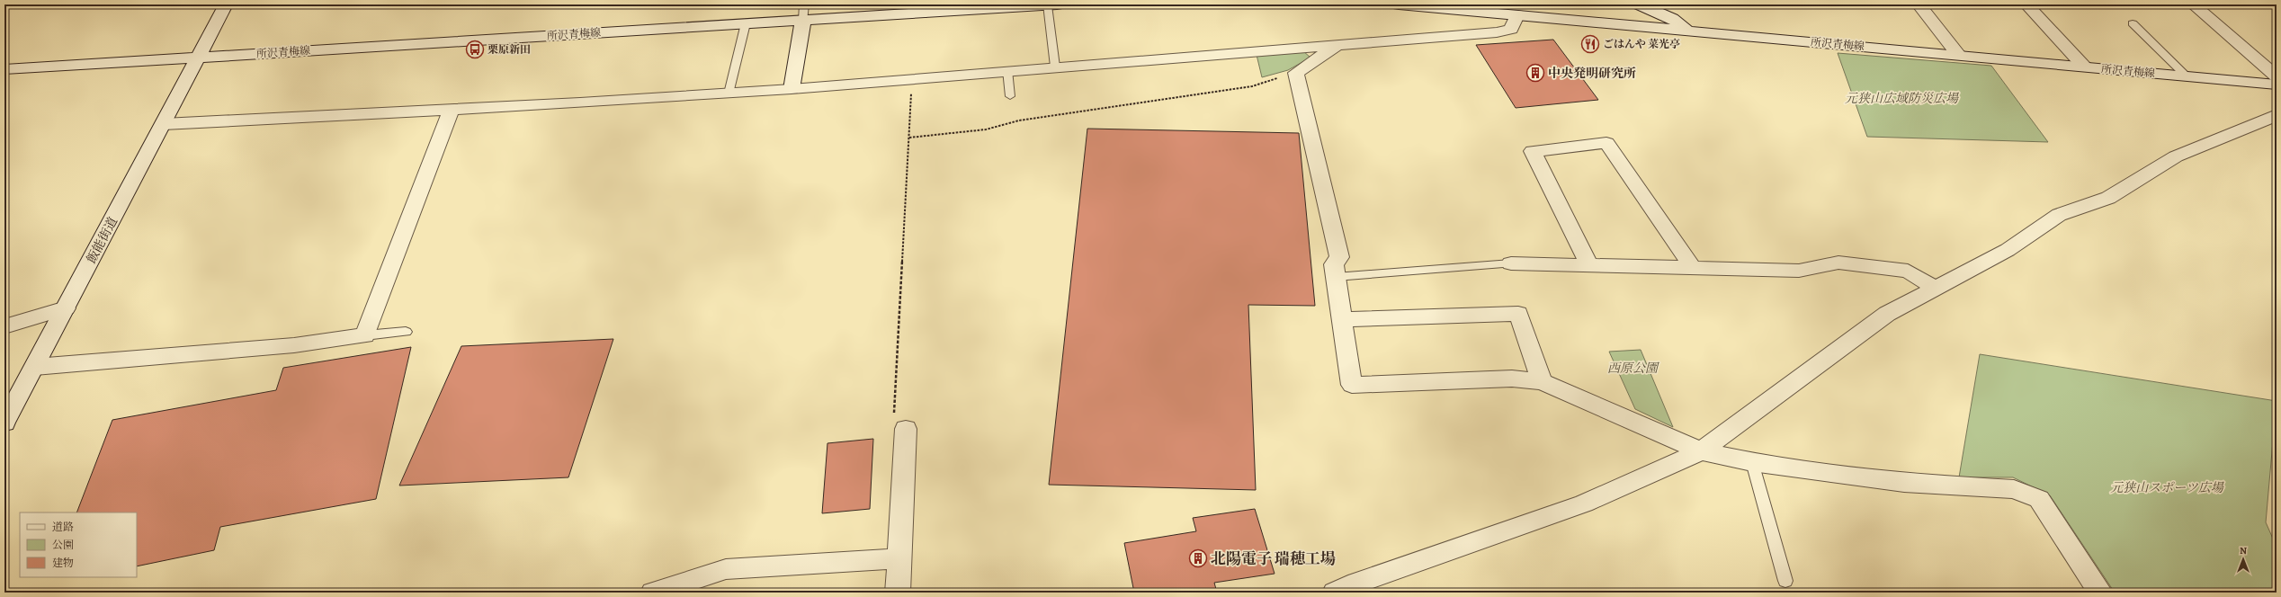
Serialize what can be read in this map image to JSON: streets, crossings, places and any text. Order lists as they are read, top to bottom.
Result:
{
  "streets": {
    "street": ["所沢青梅線", "飯能街道"]
  },
  "crossings": [
    ["所沢青梅線", "飯能街道"]
  ],
  "parks": ["元狭山広域防災広場", "西原公園", "元狭山スポーツ広場"],
  "places": {
    "restaurant": ["ごはんや 菜光亭"],
    "bus stop": ["栗原新田"],
    "building": ["中央発明研究所", "北陽電子 瑞穂工場"]
  },
  "legend": ["道路", "公園", "建物"],
  "north": "top"
}
